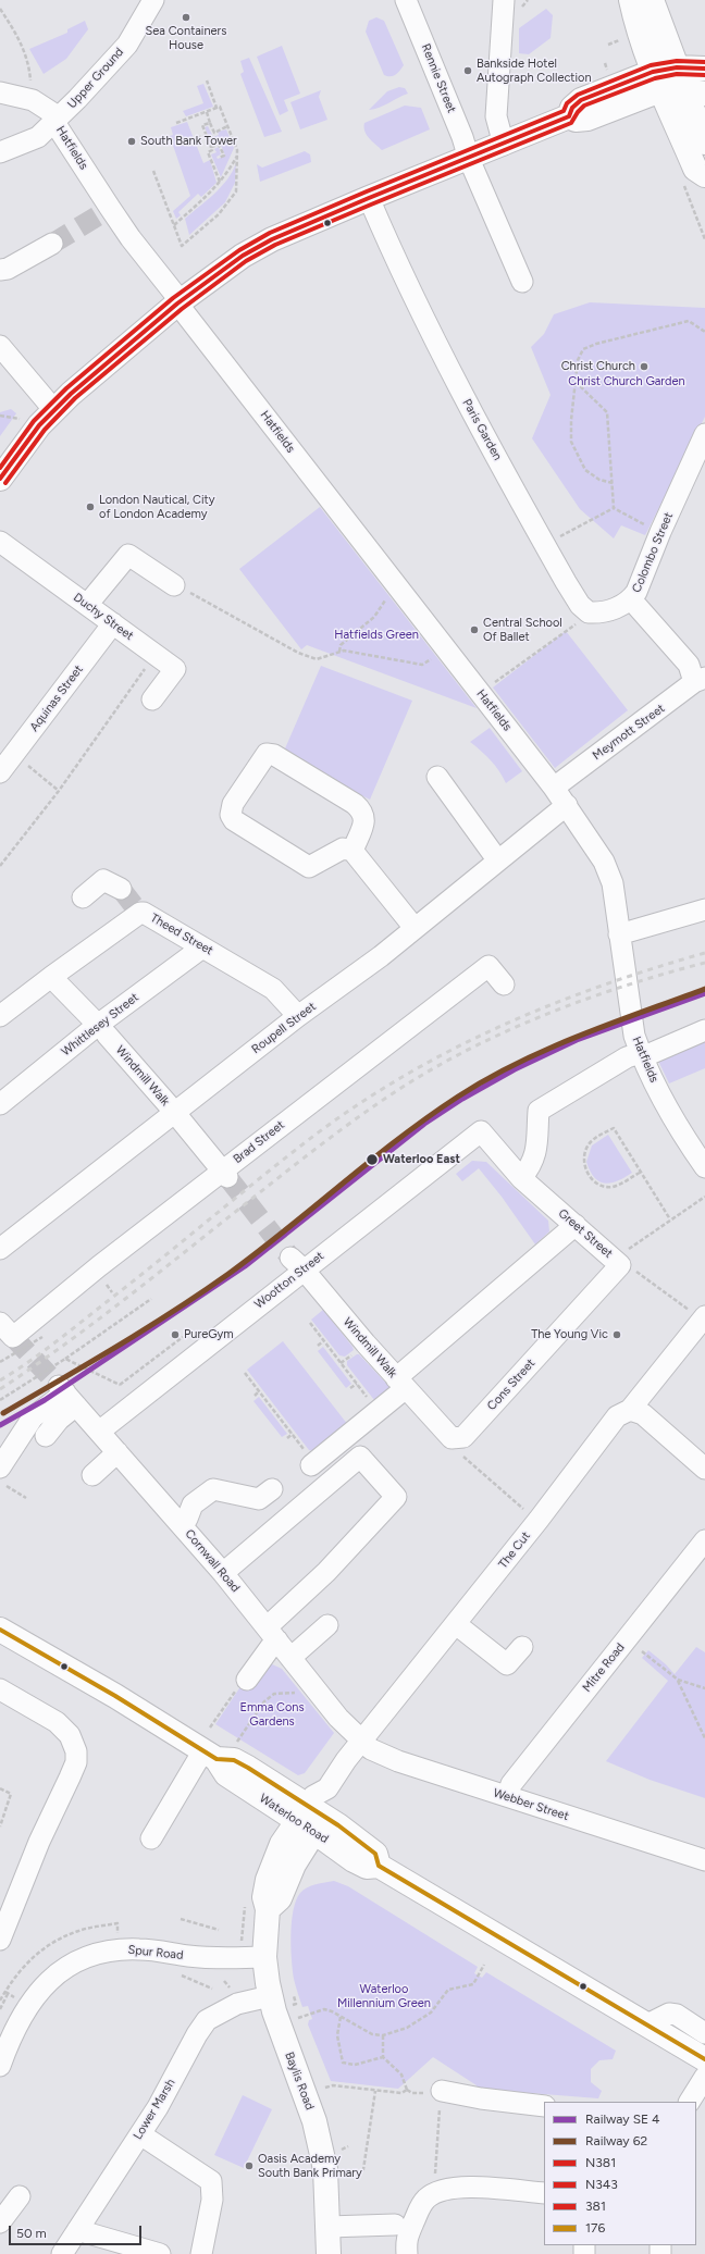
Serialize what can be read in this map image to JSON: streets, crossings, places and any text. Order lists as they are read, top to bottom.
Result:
{
  "streets": {
    "main road": ["Waterloo Road", "Baylis Road"],
    "street": [
      "Upper Ground",
      "Rennie Street",
      "Hatfields",
      "Paris Garden",
      "Colombo Street",
      "Duchy Street",
      "Aquinas Street",
      "Meymott Street",
      "Theed Street",
      "Whittlesey Street",
      "Roupell Street",
      "Windmill Walk",
      "Brad Street",
      "Greet Street",
      "Wootton Street",
      "Cons Street",
      "The Cut",
      "Cornwall Road",
      "Mitre Road",
      "Webber Street",
      "Spur Road",
      "Lower Marsh"
    ]
  },
  "crossings": [
    ["Upper Ground", "Hatfields"],
    ["Hatfields", "Meymott Street"],
    ["Hatfields", "Roupell Street"],
    ["Colombo Street", "Meymott Street"],
    ["Duchy Street", "Aquinas Street"],
    ["Theed Street", "Whittlesey Street"],
    ["Theed Street", "Roupell Street"],
    ["Theed Street", "Windmill Walk"],
    ["Whittlesey Street", "Windmill Walk"],
    ["Roupell Street", "Windmill Walk"],
    ["Windmill Walk", "Brad Street"],
    ["Windmill Walk", "Wootton Street"],
    ["Windmill Walk", "Cons Street"],
    ["Greet Street", "Wootton Street"],
    ["Greet Street", "Cons Street"],
    ["Greet Street", "The Cut"],
    ["Wootton Street", "Cornwall Road"],
    ["The Cut", "Cornwall Road"],
    ["The Cut", "Webber Street"],
    ["The Cut", "Waterloo Road"],
    ["The Cut", "Baylis Road"],
    ["Cornwall Road", "Webber Street"],
    ["Mitre Road", "Webber Street"],
    ["Waterloo Road", "Baylis Road"],
    ["Spur Road", "Baylis Road"],
    ["Baylis Road", "Lower Marsh"]
  ],
  "parks": [
    "Christ Church Garden",
    "Hatfields Green",
    "Emma Cons Gardens",
    "Waterloo Millennium Green"
  ],
  "places": [
    "Sea Containers House",
    "Bankside Hotel Autograph Collection",
    "South Bank Tower",
    "Christ Church",
    "London Nautical, City of London Academy",
    "Central School Of Ballet",
    "Waterloo East",
    "PureGym",
    "The Young Vic",
    "Oasis Academy South Bank Primary"
  ],
  "lines": [
    "transit line 381",
    "transit line N381",
    "transit line N343",
    "rail line 62",
    "transit line 176"
  ],
  "legend": [
    "Railway SE 4",
    "Railway 62",
    "N381",
    "N343",
    "381",
    "176"
  ],
  "scale_bar": "50 m"
}
